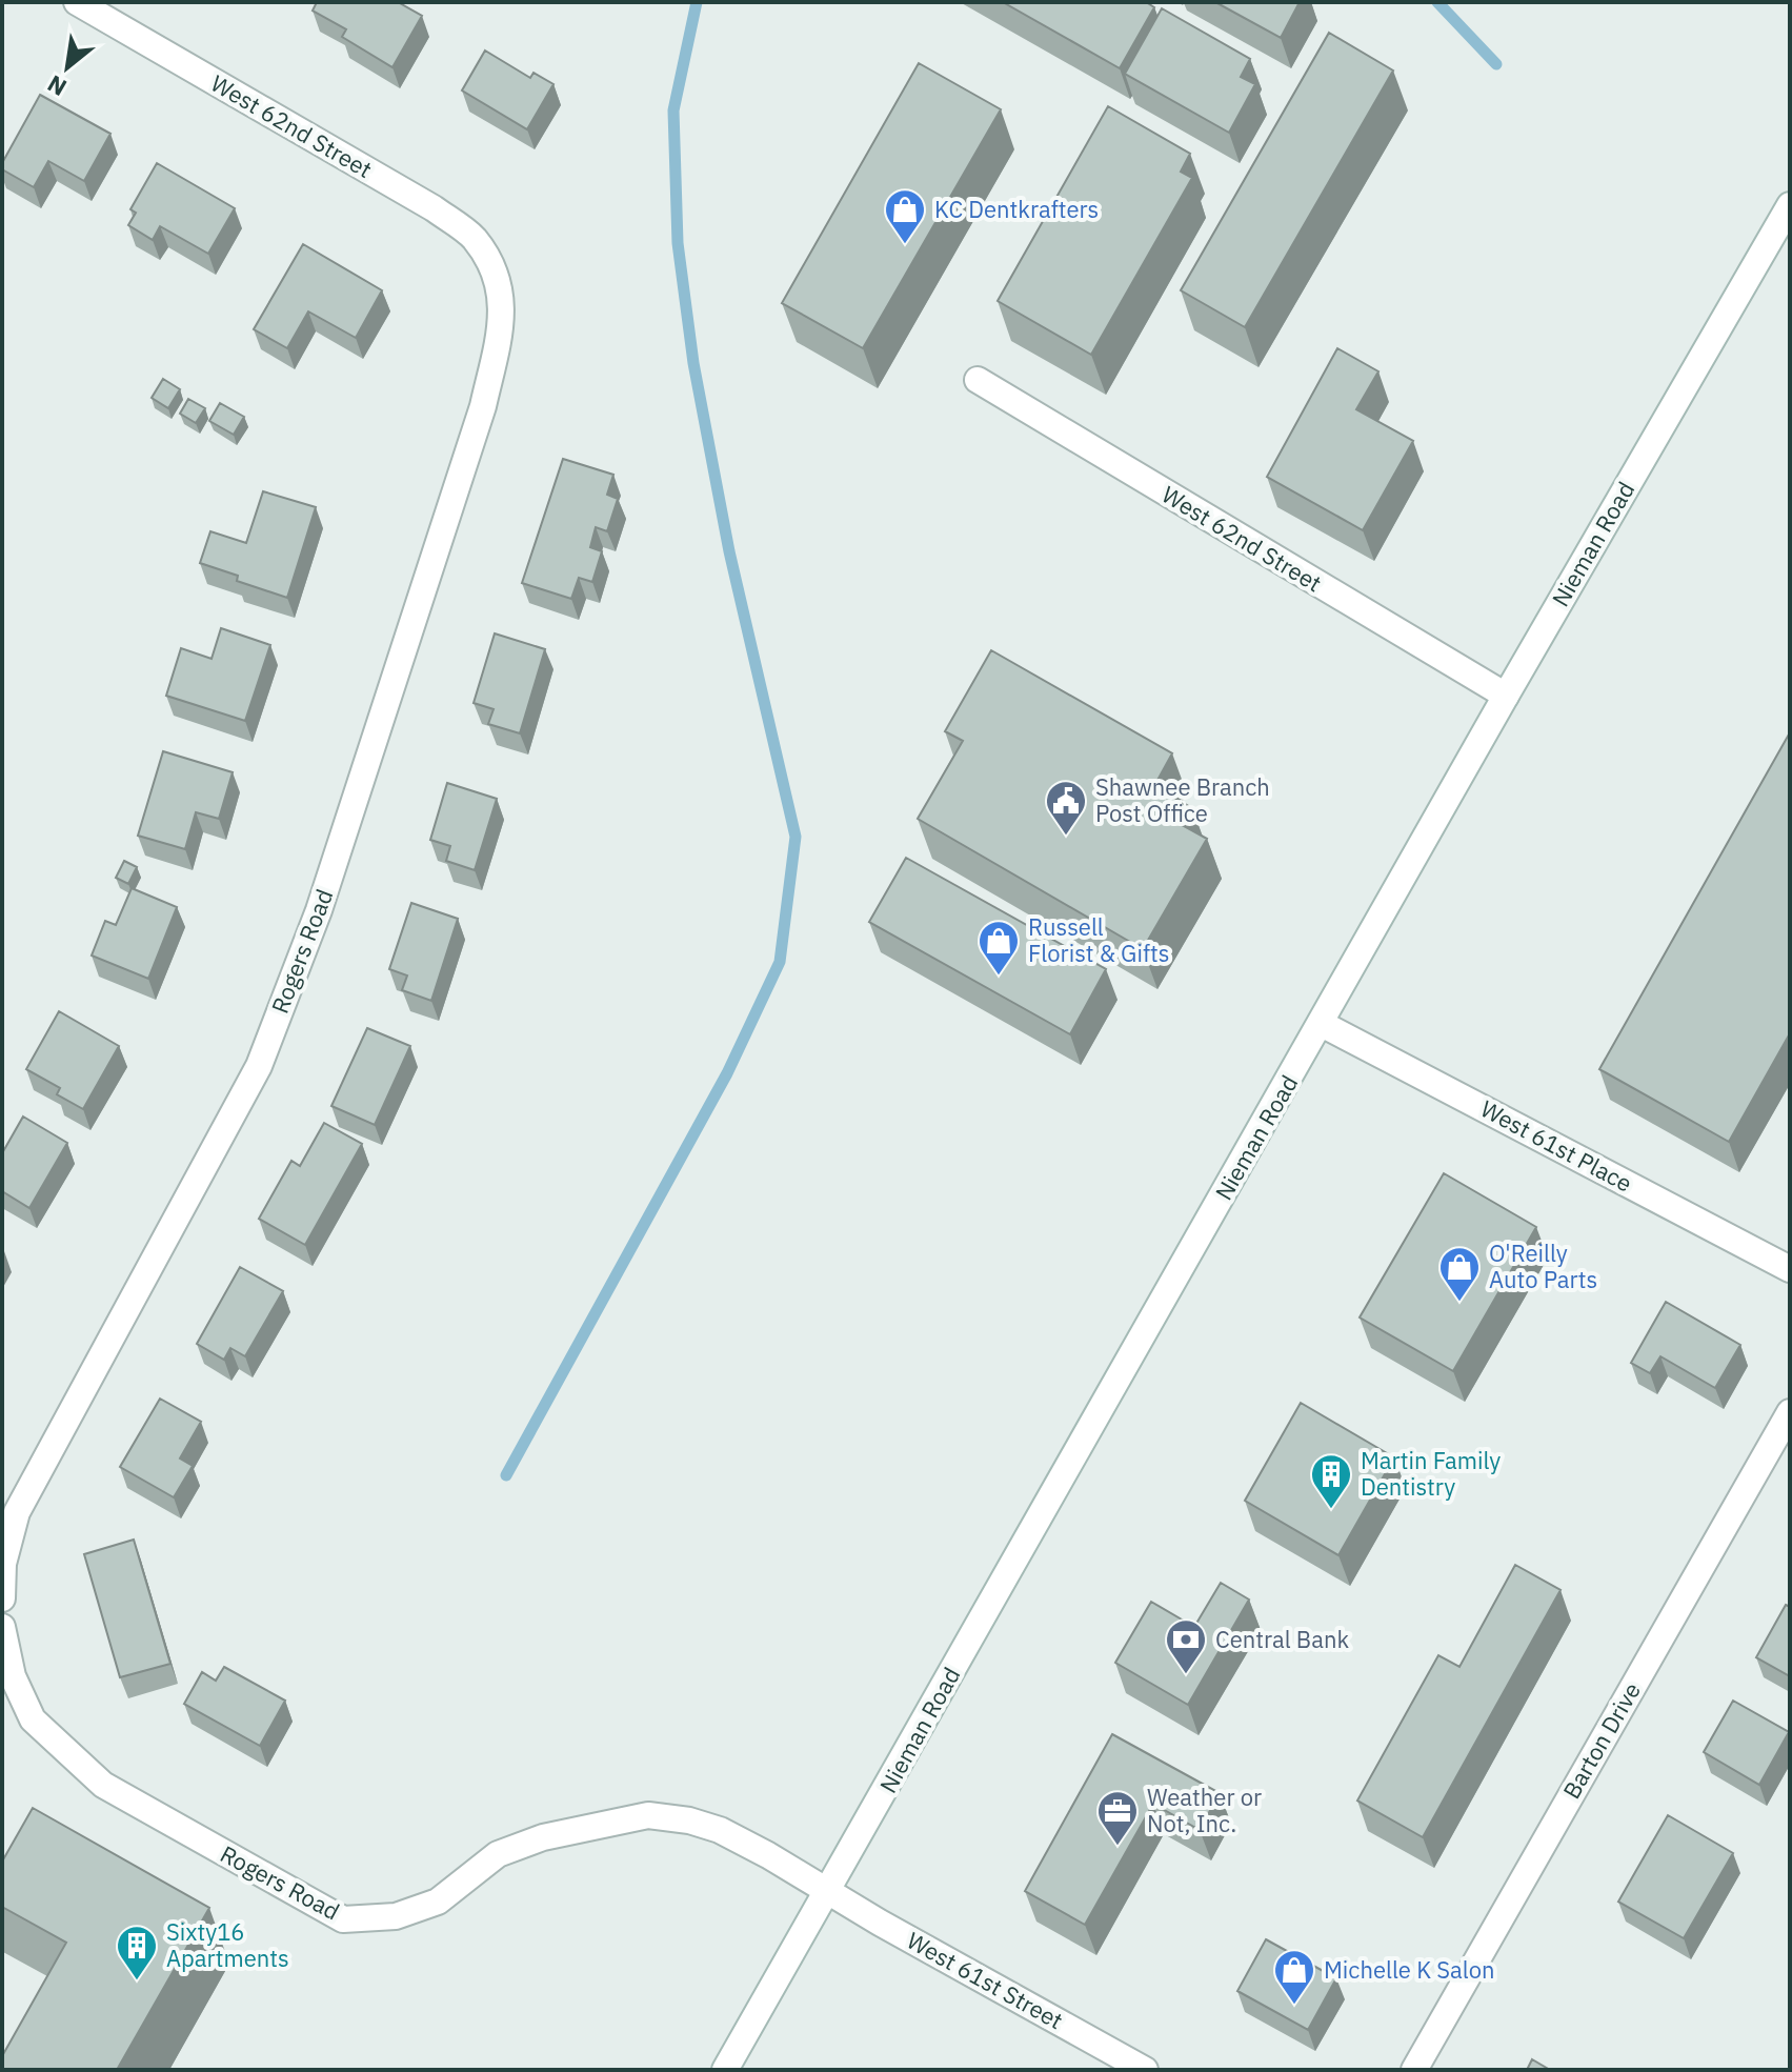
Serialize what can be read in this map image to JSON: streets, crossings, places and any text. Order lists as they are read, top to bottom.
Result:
{
  "streets": {
    "street": [
      "West 62nd Street",
      "Nieman Road",
      "Rogers Road",
      "West 61st Place",
      "Barton Drive",
      "West 61st Street"
    ]
  },
  "crossings": [
    ["West 62nd Street", "Nieman Road"],
    ["West 62nd Street", "Rogers Road"],
    ["Nieman Road", "Rogers Road"],
    ["Nieman Road", "West 61st Place"],
    ["Nieman Road", "West 61st Street"],
    ["Rogers Road", "West 61st Street"]
  ],
  "places": {
    "shop": [
      "KC Dentkrafters",
      "Russell Florist & Gifts",
      "O'Reilly Auto Parts",
      "Michelle K Salon"
    ],
    "public building": ["Shawnee Branch Post Office"],
    "building": ["Martin Family Dentistry", "Sixty16 Apartments"],
    "bank": ["Central Bank"],
    "office": ["Weather or Not, Inc."]
  },
  "north": "bottom left"
}
